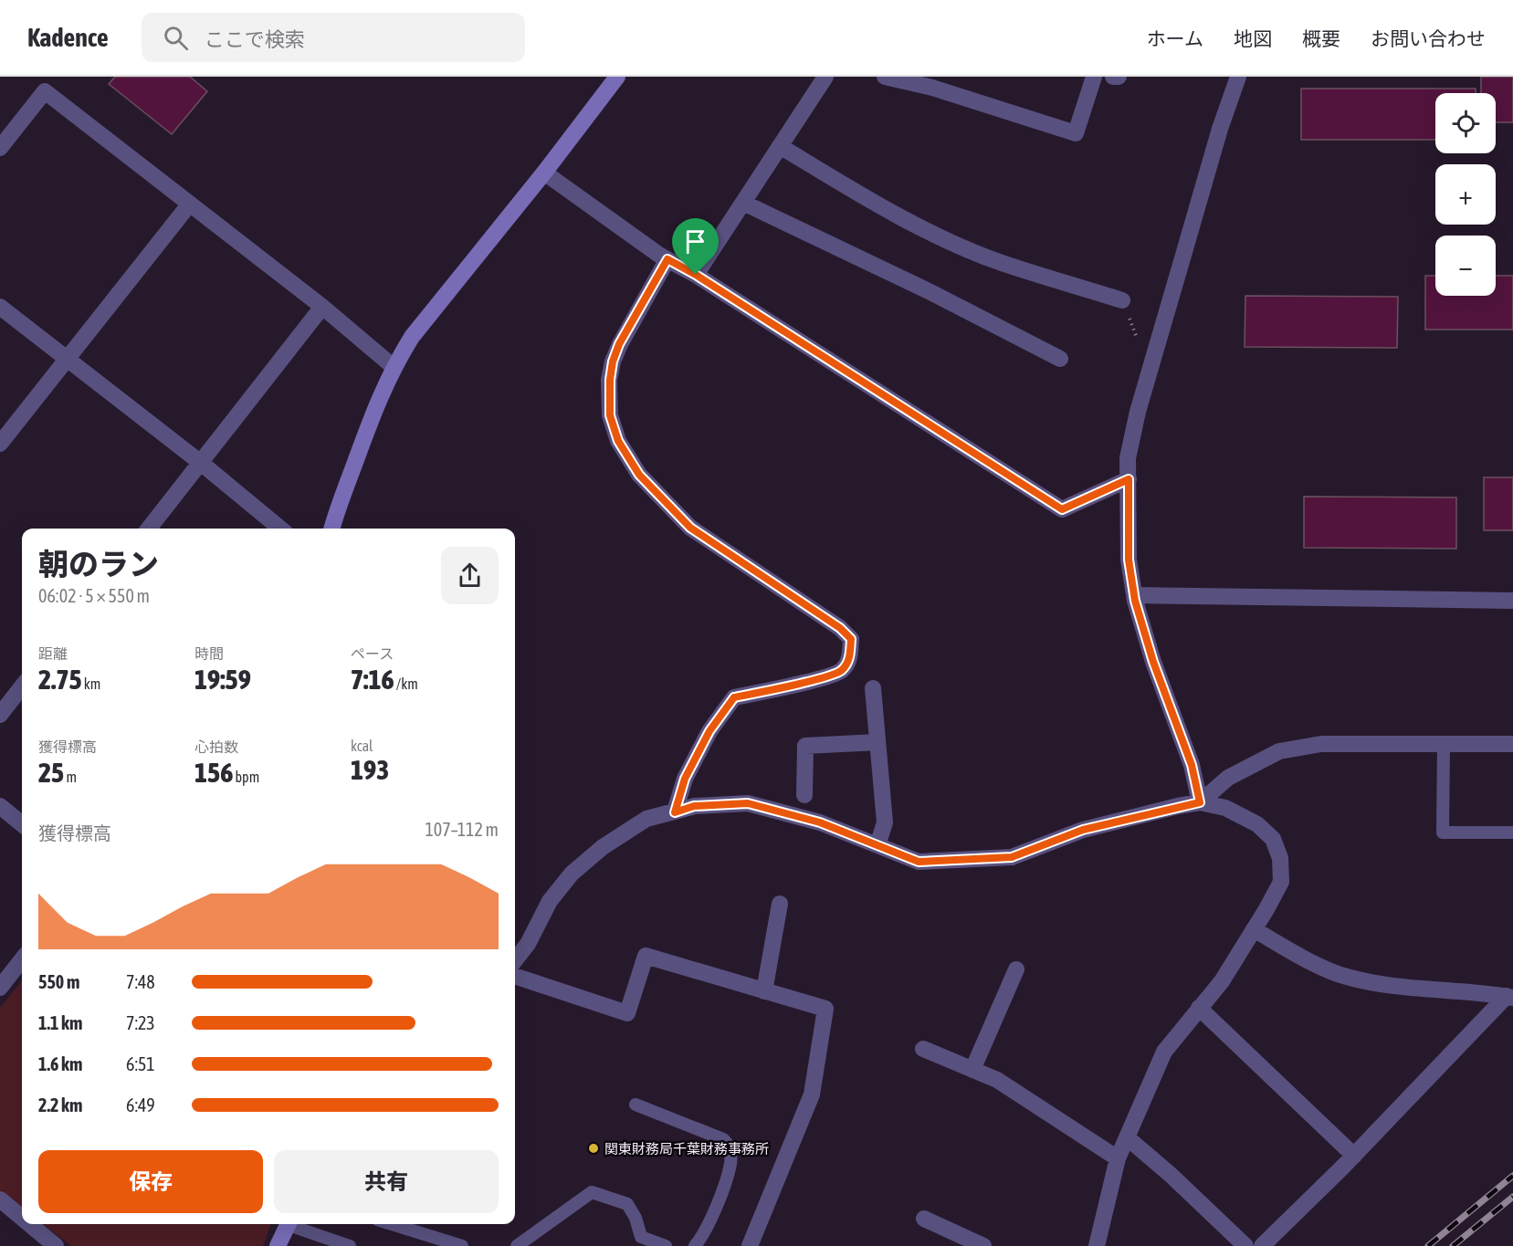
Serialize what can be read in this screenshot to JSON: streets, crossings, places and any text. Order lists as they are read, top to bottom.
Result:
{
  "places": ["関東財務局千葉財務事務所"],
  "page": {
    "header": "Kadence",
    "search": "ここで検索",
    "nav": [
      "ホーム",
      "地図",
      "概要",
      "お問い合わせ"
    ],
    "map_buttons": ["+", "−"],
    "heading": ["朝のラン", "06:02 · 5 × 550 m"],
    "stats": [
      ["距離", "2.75 km"],
      ["時間", "19:59"],
      ["ペース", "7:16 /km"],
      ["獲得標高", "25 m"],
      ["心拍数", "156 bpm"],
      ["kcal", "193"]
    ],
    "chart": ["獲得標高", "107–112 m"],
    "list": [
      {
        "name": "550 m",
        "note": "7:48"
      },
      {
        "name": "1.1 km",
        "note": "7:23"
      },
      {
        "name": "1.6 km",
        "note": "6:51"
      },
      {
        "name": "2.2 km",
        "note": "6:49"
      }
    ],
    "buttons": ["保存", "共有"]
  }
}
